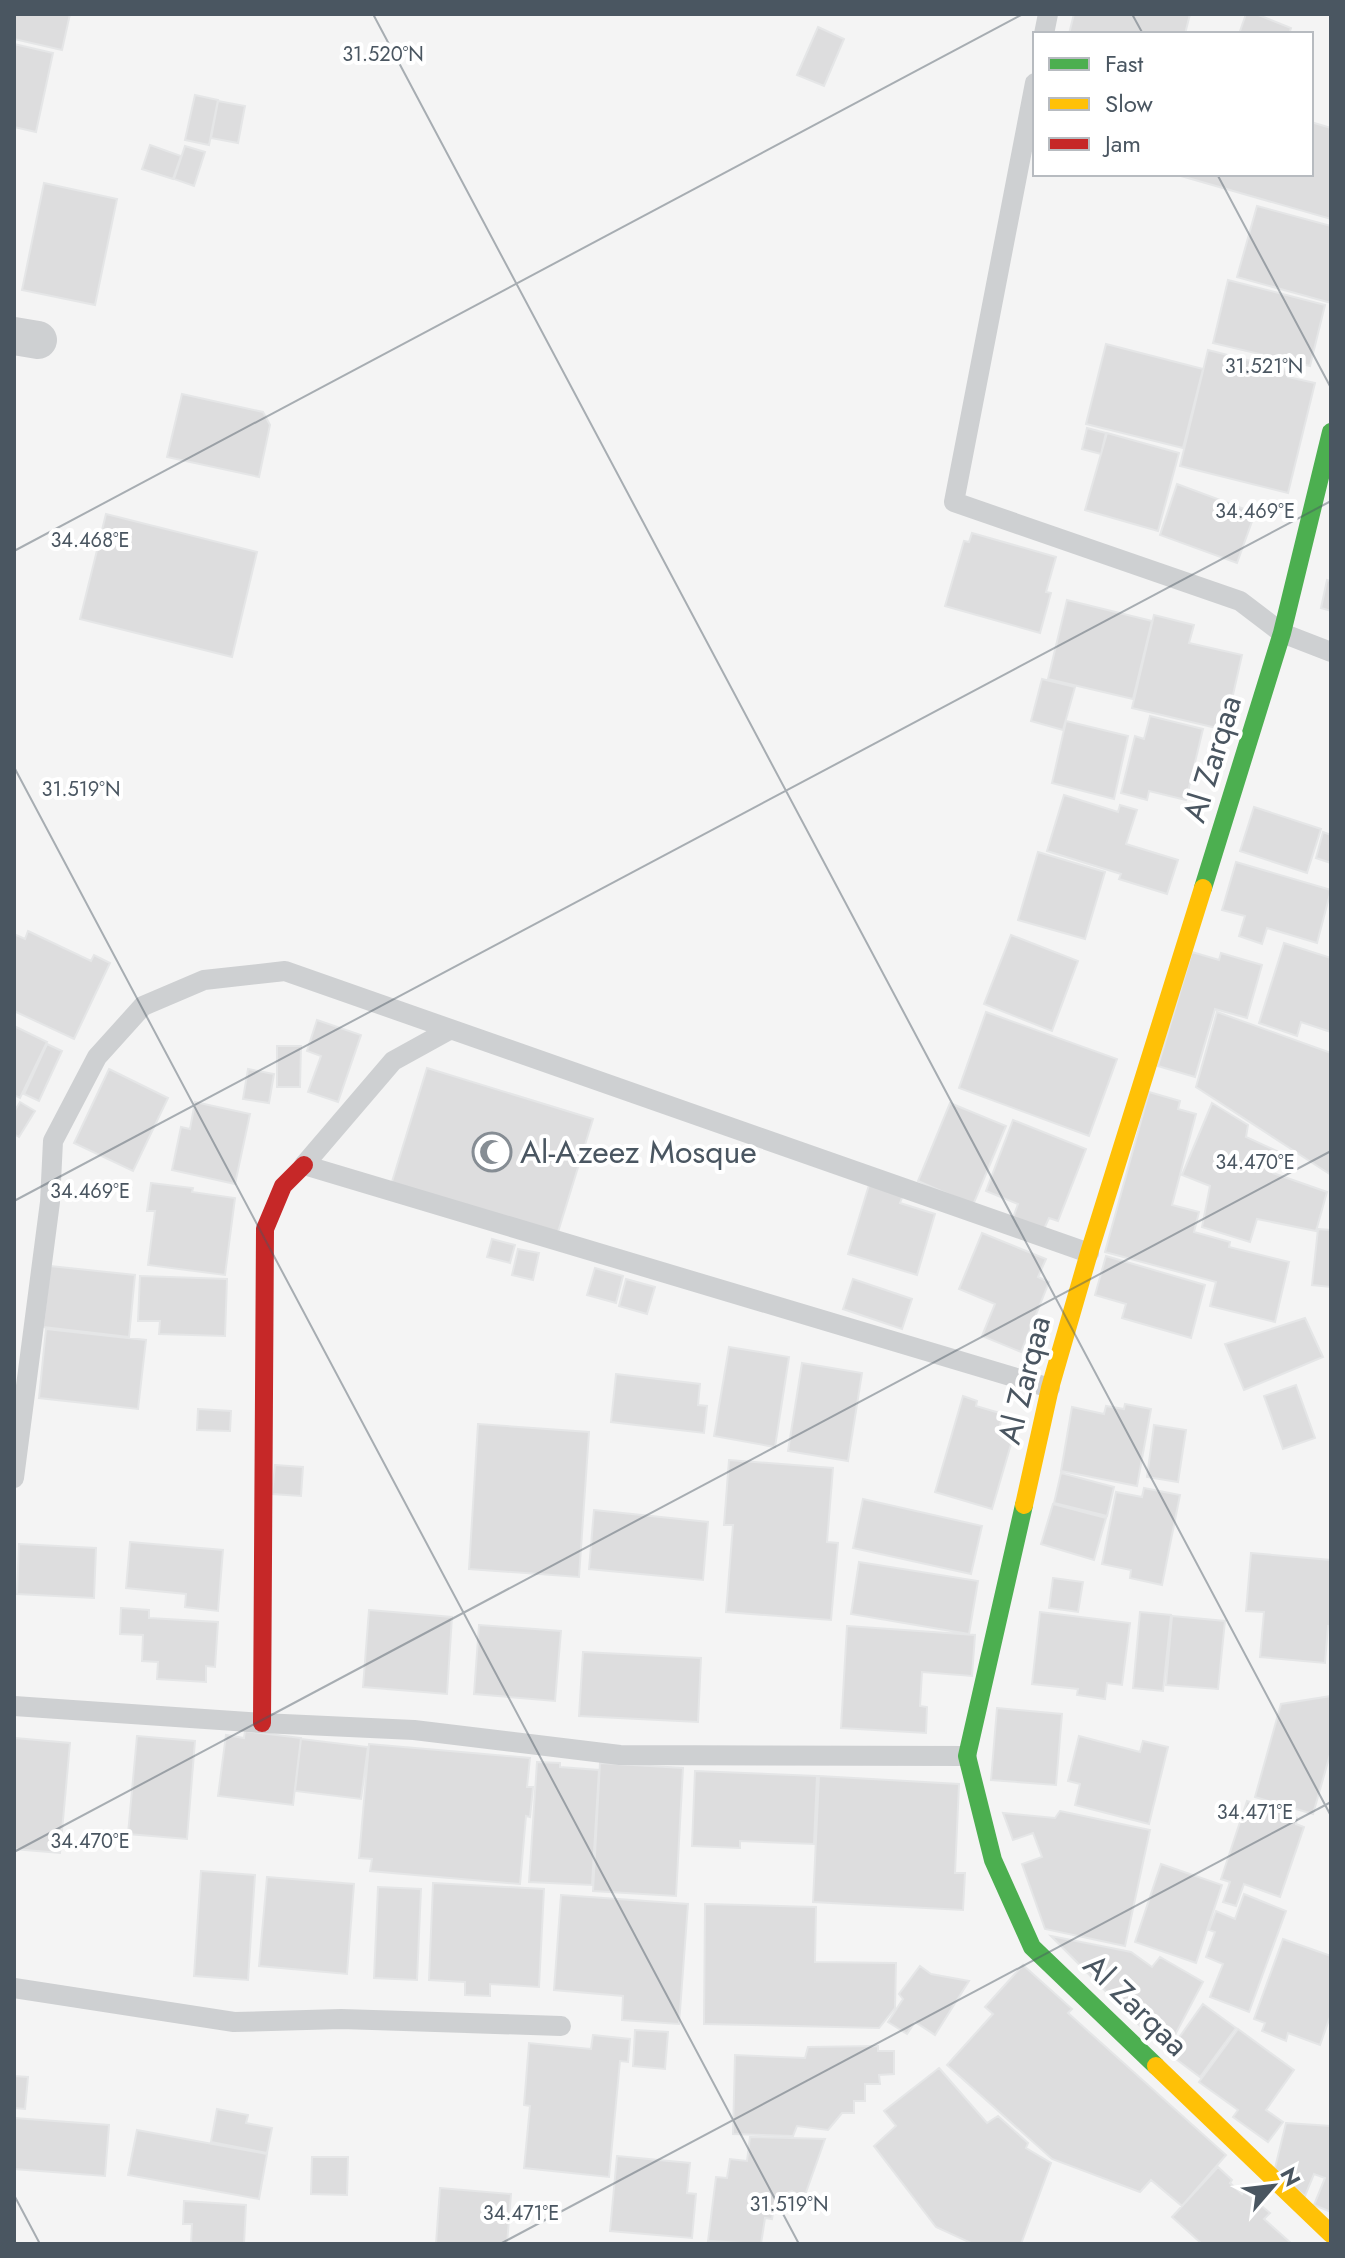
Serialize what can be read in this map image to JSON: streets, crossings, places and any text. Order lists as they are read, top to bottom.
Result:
{
  "streets": {
    "street": ["Al Zarqaa"]
  },
  "places": {
    "mosque": ["Al-Azeez Mosque"]
  },
  "legend": ["Fast", "Slow", "Jam"],
  "north": "top right",
  "coordinates": [
    "31.520°N",
    "31.521°N",
    "34.469°E",
    "34.468°E",
    "31.519°N",
    "34.470°E",
    "34.471°E"
  ]
}
